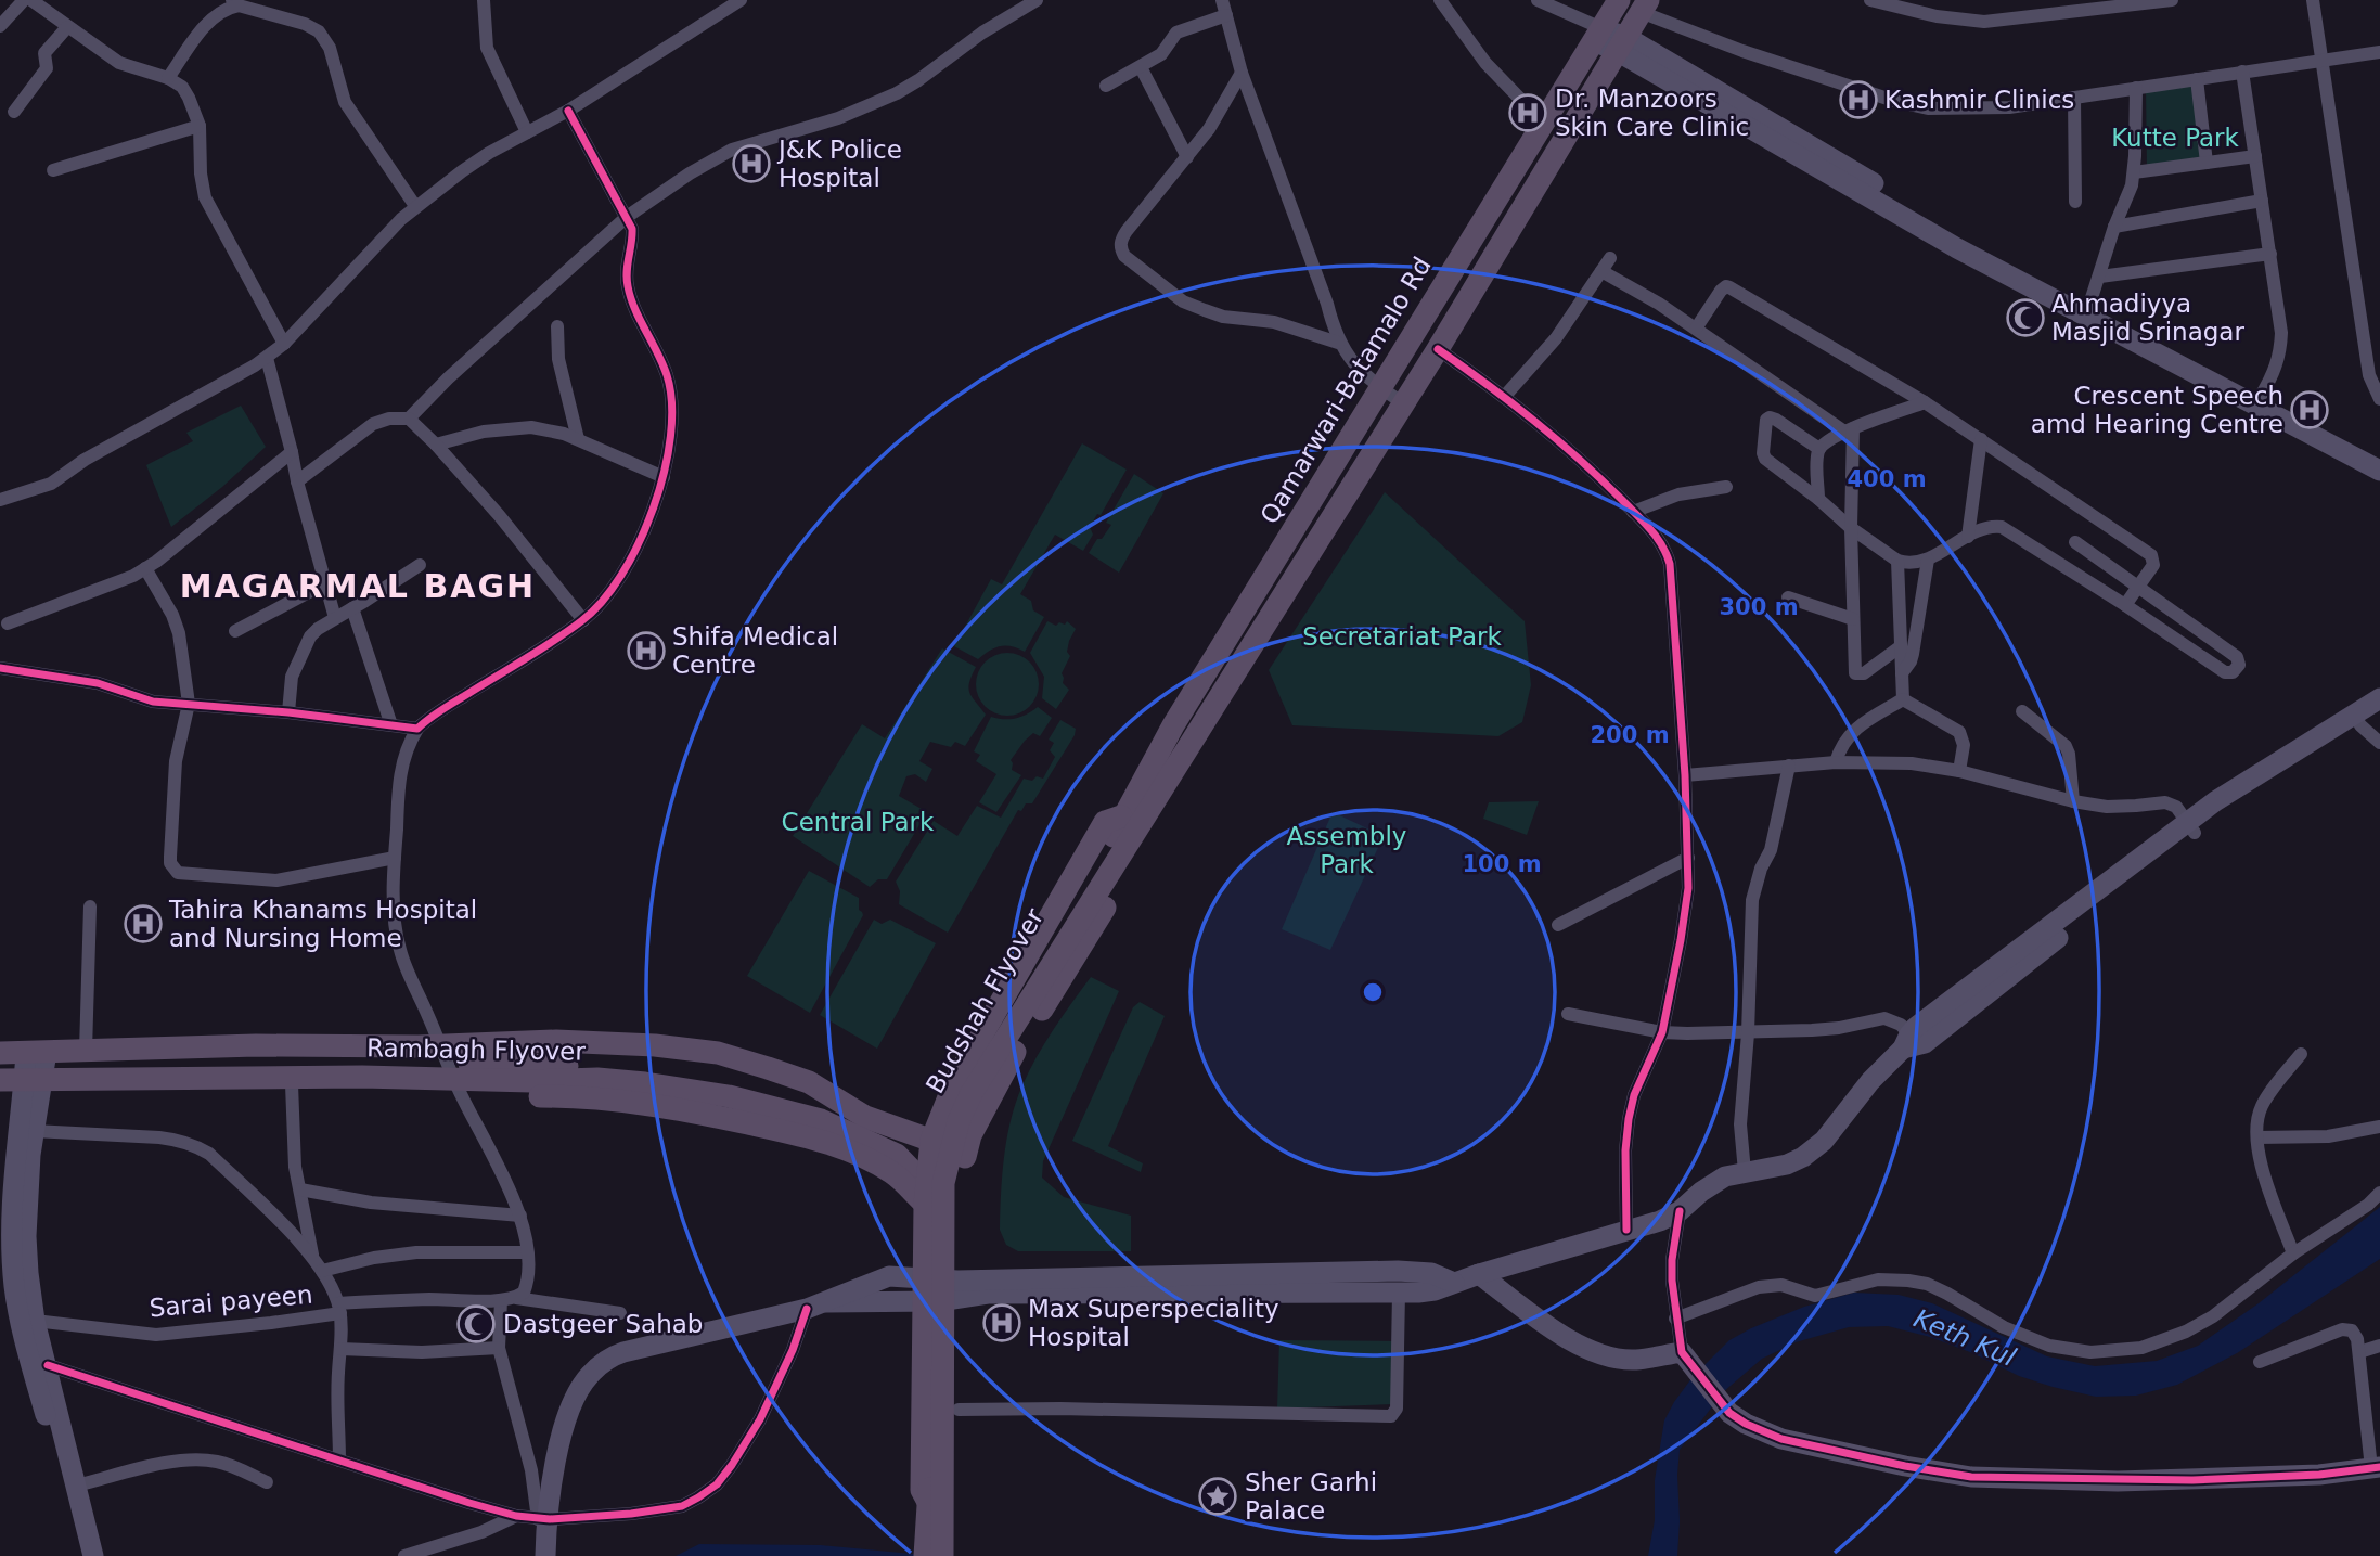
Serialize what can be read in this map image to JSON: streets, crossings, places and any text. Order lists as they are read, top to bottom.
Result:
{
  "streets": {
    "main road": ["Qamarwari-Batamalo Rd", "Budshah Flyover", "Rambagh Flyover"],
    "street": ["Sarai payeen"]
  },
  "crossings": [
    ["Qamarwari-Batamalo Rd", "Budshah Flyover"]
  ],
  "districts": ["MAGARMAL BAGH"],
  "water": ["Keth Kul"],
  "parks": [
    "Kutte Park",
    "Secretariat Park",
    "Central Park",
    "Assembly Park"
  ],
  "places": {
    "hospital": [
      "Kashmir Clinics",
      "Dr. Manzoors Skin Care Clinic",
      "J&K Police Hospital",
      "Crescent Speech amd Hearing Centre",
      "Shifa Medical Centre",
      "Tahira Khanams Hospital and Nursing Home",
      "Max Superspeciality Hospital"
    ],
    "mosque": ["Ahmadiyya Masjid Srinagar", "Dastgeer Sahab"],
    "place": ["Sher Garhi Palace"]
  },
  "rings": [
    "400 m",
    "300 m",
    "200 m",
    "100 m"
  ]
}
